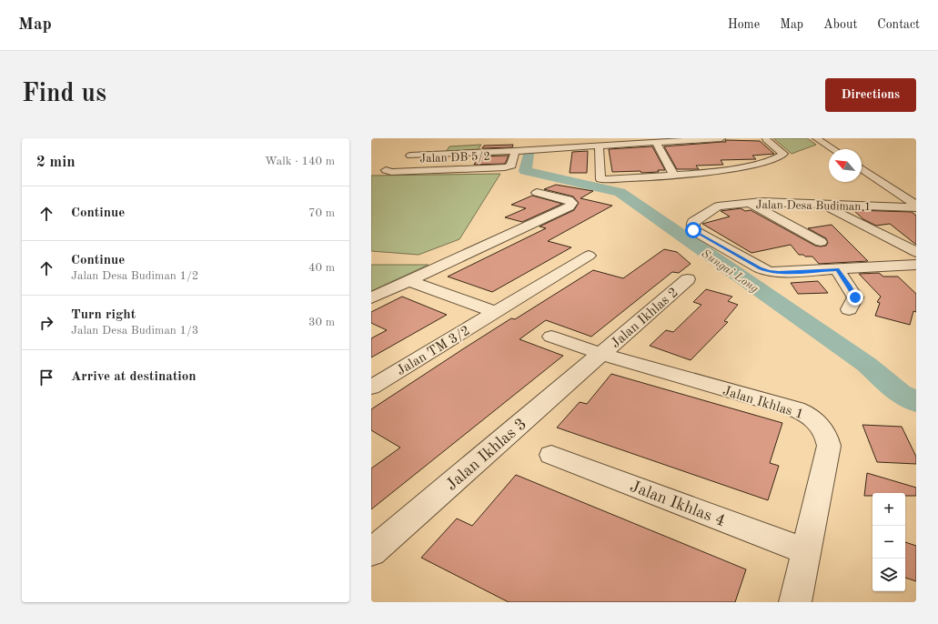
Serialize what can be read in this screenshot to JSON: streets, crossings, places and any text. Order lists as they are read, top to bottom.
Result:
{
  "streets": {
    "street": [
      "Jalan DB 5/2",
      "Jalan Desa Budiman 1",
      "Jalan Ikhlas 2",
      "Jalan TM 3/2",
      "Jalan Ikhlas 1",
      "Jalan Ikhlas 3",
      "Jalan Ikhlas 4"
    ]
  },
  "crossings": [
    ["Jalan Ikhlas 2", "Jalan Ikhlas 1"],
    ["Jalan Ikhlas 2", "Jalan Ikhlas 3"],
    ["Jalan Ikhlas 1", "Jalan Ikhlas 3"],
    ["Jalan Ikhlas 1", "Jalan Ikhlas 4"]
  ],
  "water": ["Sungai Long"],
  "north": "top left",
  "page": {
    "header": "Map",
    "nav": [
      "Home",
      "Map",
      "About",
      "Contact"
    ],
    "buttons": "Directions",
    "title": "Find us",
    "heading": ["2 min", "Walk · 140 m"],
    "list": [
      ["Continue", "70 m"],
      ["Continue", "Jalan Desa Budiman 1/2", "40 m"],
      ["Turn right", "Jalan Desa Budiman 1/3", "30 m"],
      "Arrive at destination"
    ],
    "map_buttons": ["+", "−"]
  }
}
